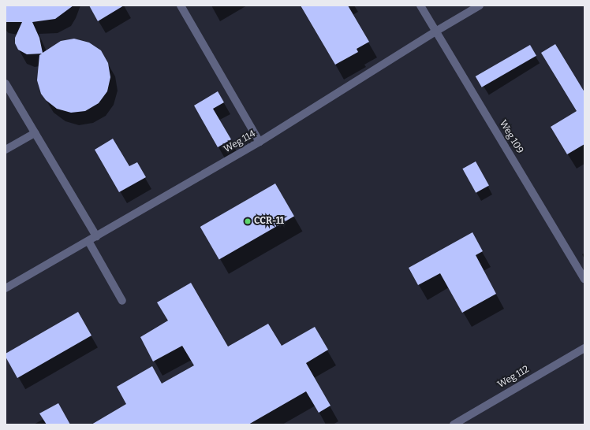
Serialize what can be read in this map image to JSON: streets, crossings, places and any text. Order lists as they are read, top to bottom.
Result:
{
  "streets": {
    "lane": ["Weg 109", "Weg 114", "Weg 112"]
  },
  "crossings": [
    ["Weg 109", "Weg 114"]
  ],
  "places": ["CCR-11"]
}
